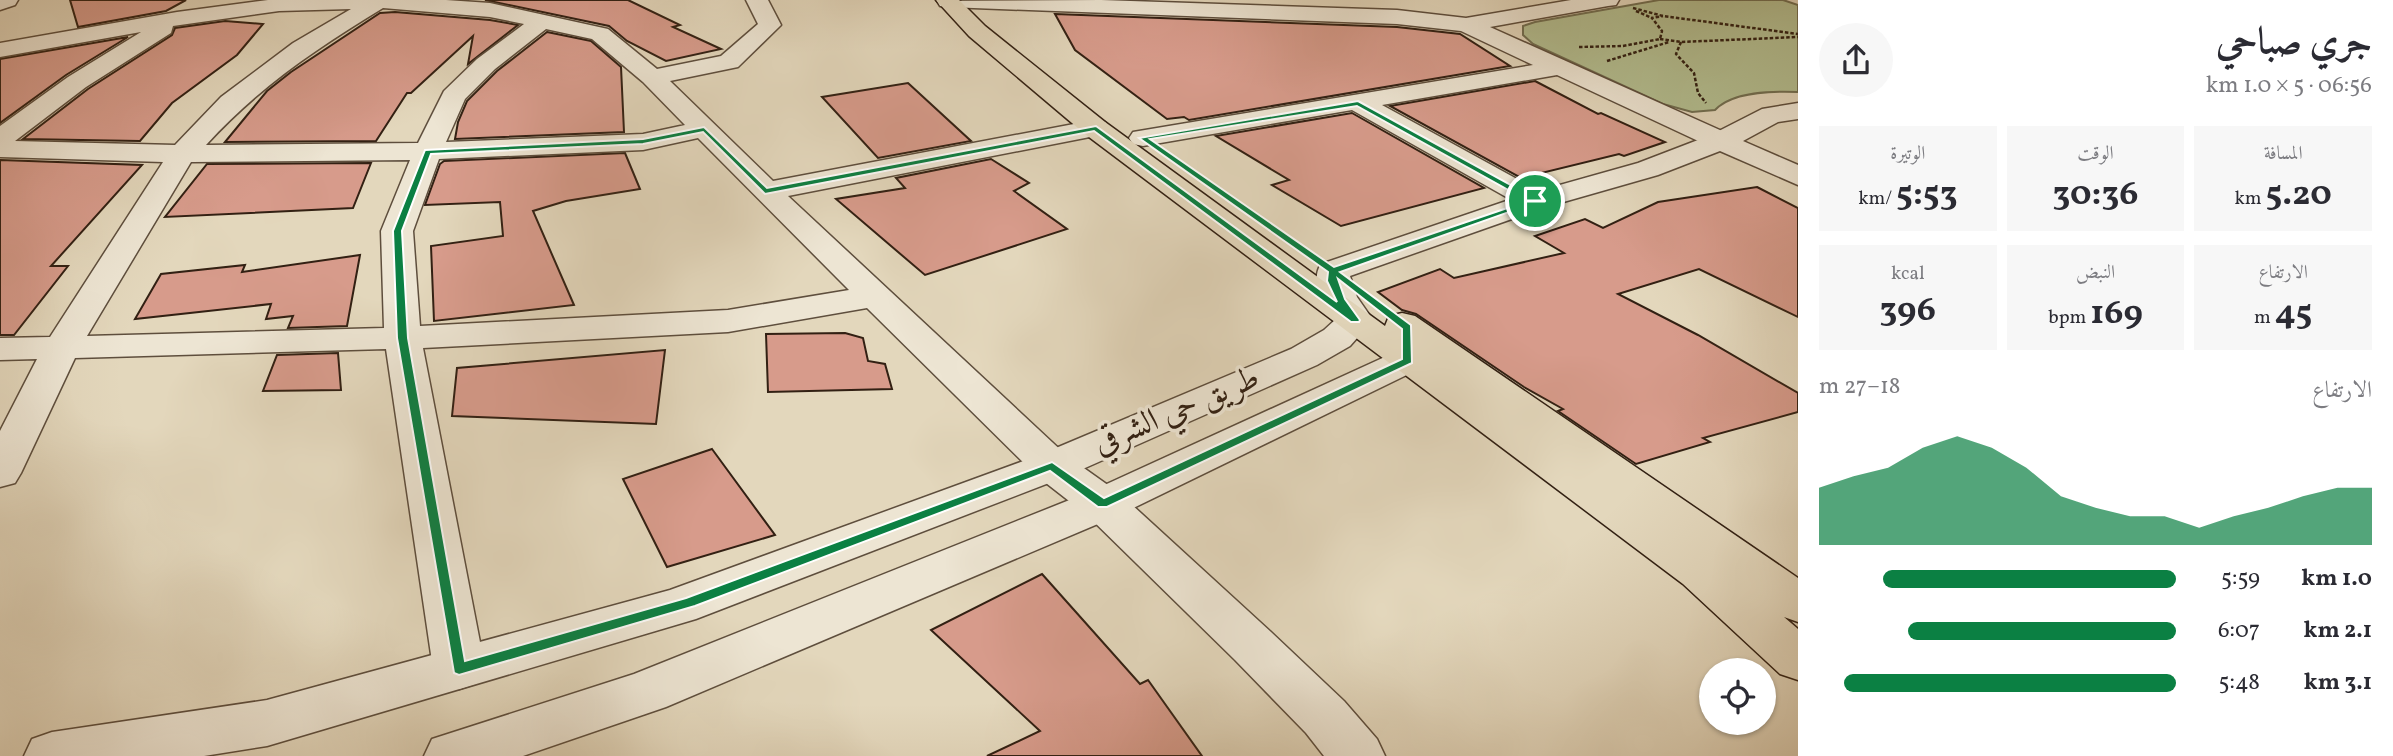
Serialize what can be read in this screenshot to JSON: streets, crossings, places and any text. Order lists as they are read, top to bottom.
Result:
{
  "streets": {
    "street": ["طريق حي الشرقي"]
  },
  "page": {
    "heading": ["جري صباحي", "06:56 · 5 × 1.0 km"],
    "stats": [
      ["المسافة", "5.20 km"],
      ["الوقت", "30:36"],
      ["الوتيرة", "5:53 /km"],
      ["الارتفاع", "45 m"],
      ["النبض", "169 bpm"],
      ["kcal", "396"]
    ],
    "chart": ["الارتفاع", "18–27 m"],
    "list": [
      {
        "name": "1.0 km",
        "note": "5:59"
      },
      {
        "name": "2.1 km",
        "note": "6:07"
      },
      {
        "name": "3.1 km",
        "note": "5:48"
      }
    ]
  }
}
